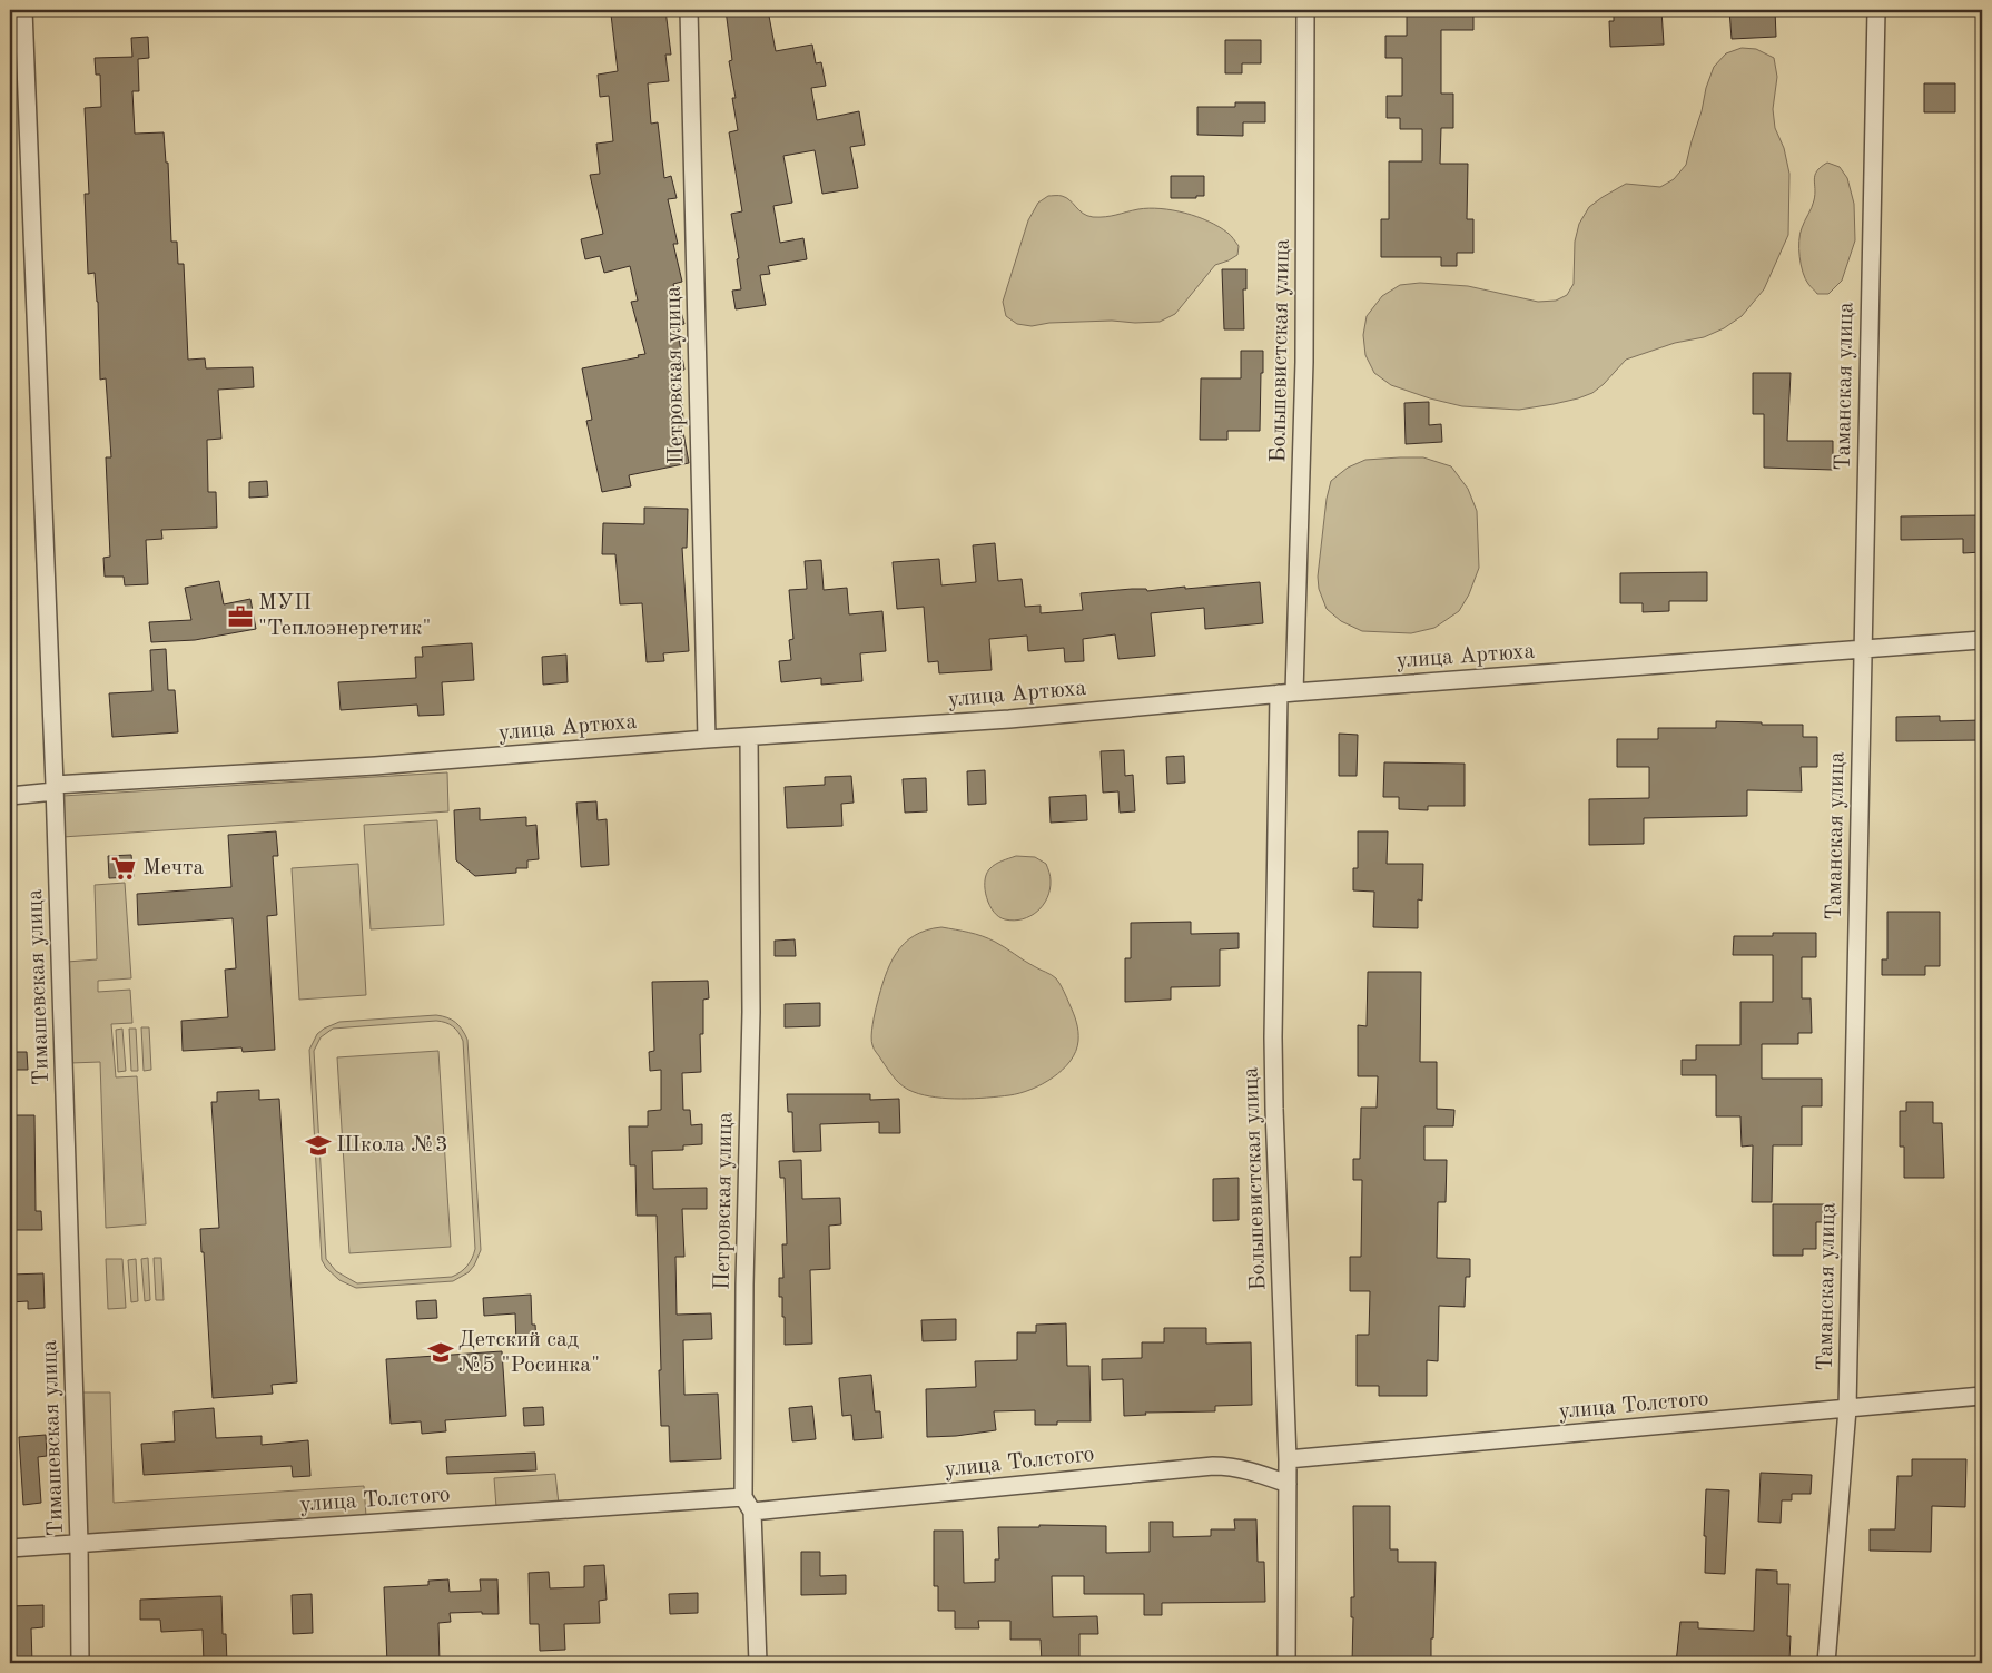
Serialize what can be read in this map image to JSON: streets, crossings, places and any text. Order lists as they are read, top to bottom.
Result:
{
  "streets": {
    "street": [
      "Большевистская улица",
      "Петровская улица",
      "Таманская улица",
      "улица Артюха",
      "Тимашевская улица",
      "улица Толстого"
    ]
  },
  "crossings": [
    ["Большевистская улица", "улица Артюха"],
    ["Большевистская улица", "улица Толстого"],
    ["Петровская улица", "улица Артюха"],
    ["Петровская улица", "улица Толстого"],
    ["Таманская улица", "улица Артюха"],
    ["Таманская улица", "улица Толстого"],
    ["улица Артюха", "Тимашевская улица"],
    ["Тимашевская улица", "улица Толстого"]
  ],
  "places": {
    "office": ["МУП \"Теплоэнергетик\""],
    "supermarket": ["Мечта"],
    "school or university": ["Школа №3", "Детский сад №5 \"Росинка\""]
  }
}
